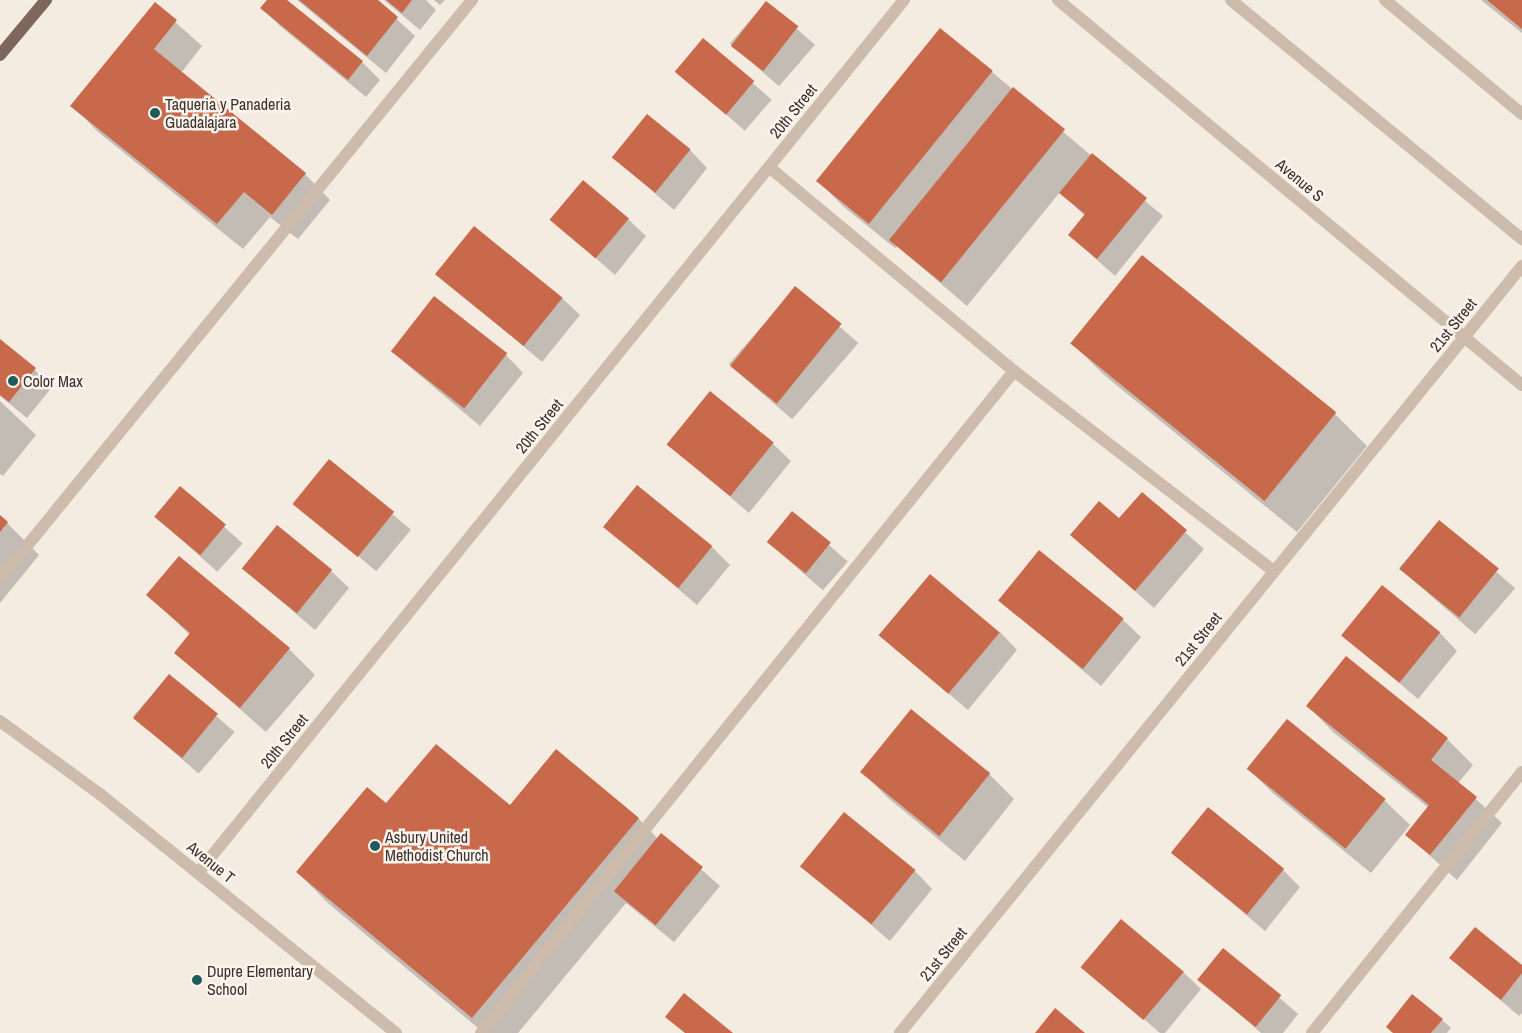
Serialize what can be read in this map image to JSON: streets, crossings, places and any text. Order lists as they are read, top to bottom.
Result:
{
  "streets": {
    "street": [
      "20th Street",
      "Avenue S",
      "21st Street",
      "Avenue T"
    ]
  },
  "crossings": [
    ["20th Street", "Avenue T"],
    ["Avenue S", "21st Street"]
  ],
  "places": [
    "Taqueria y Panaderia Guadalajara",
    "Color Max",
    "Asbury United Methodist Church",
    "Dupre Elementary School"
  ]
}
